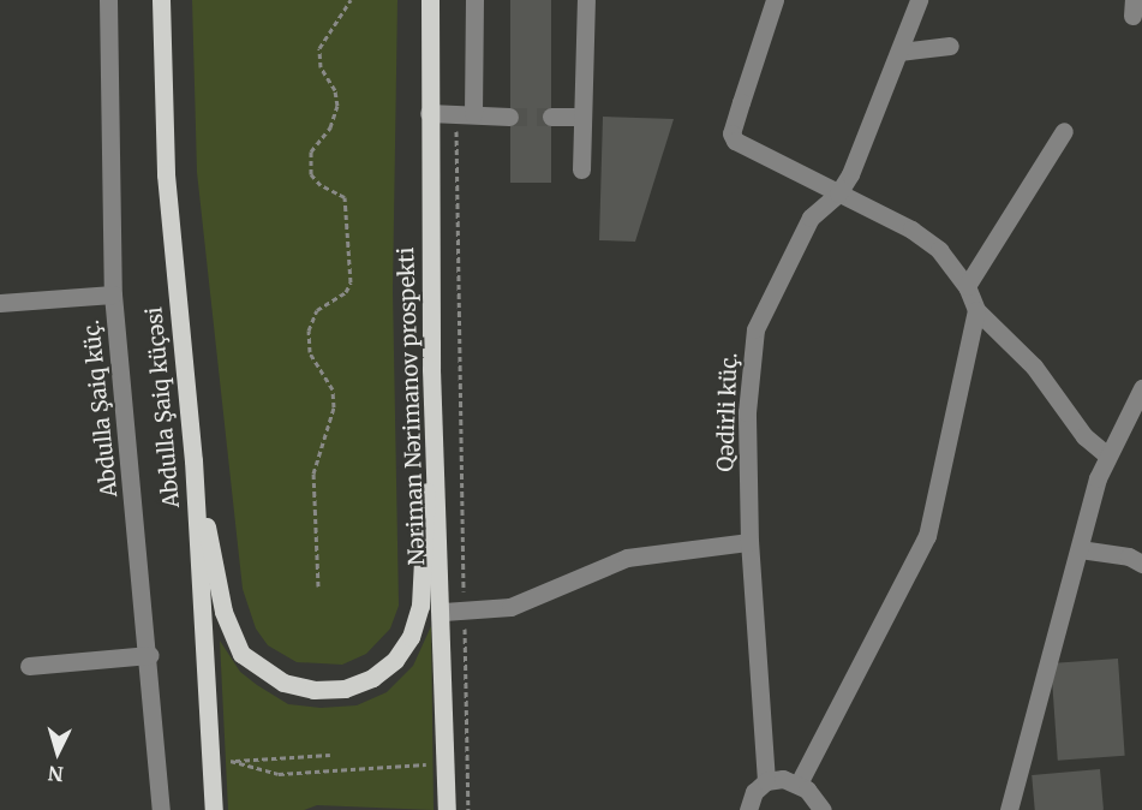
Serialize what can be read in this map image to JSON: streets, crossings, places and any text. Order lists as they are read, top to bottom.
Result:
{
  "streets": {
    "main road": ["Nəriman Nərimanov prospekti", "Abdulla Şaiq küçəsi"],
    "street": ["Abdulla Şaiq küç.", "Qədirli küç."]
  },
  "north": "bottom"
}
